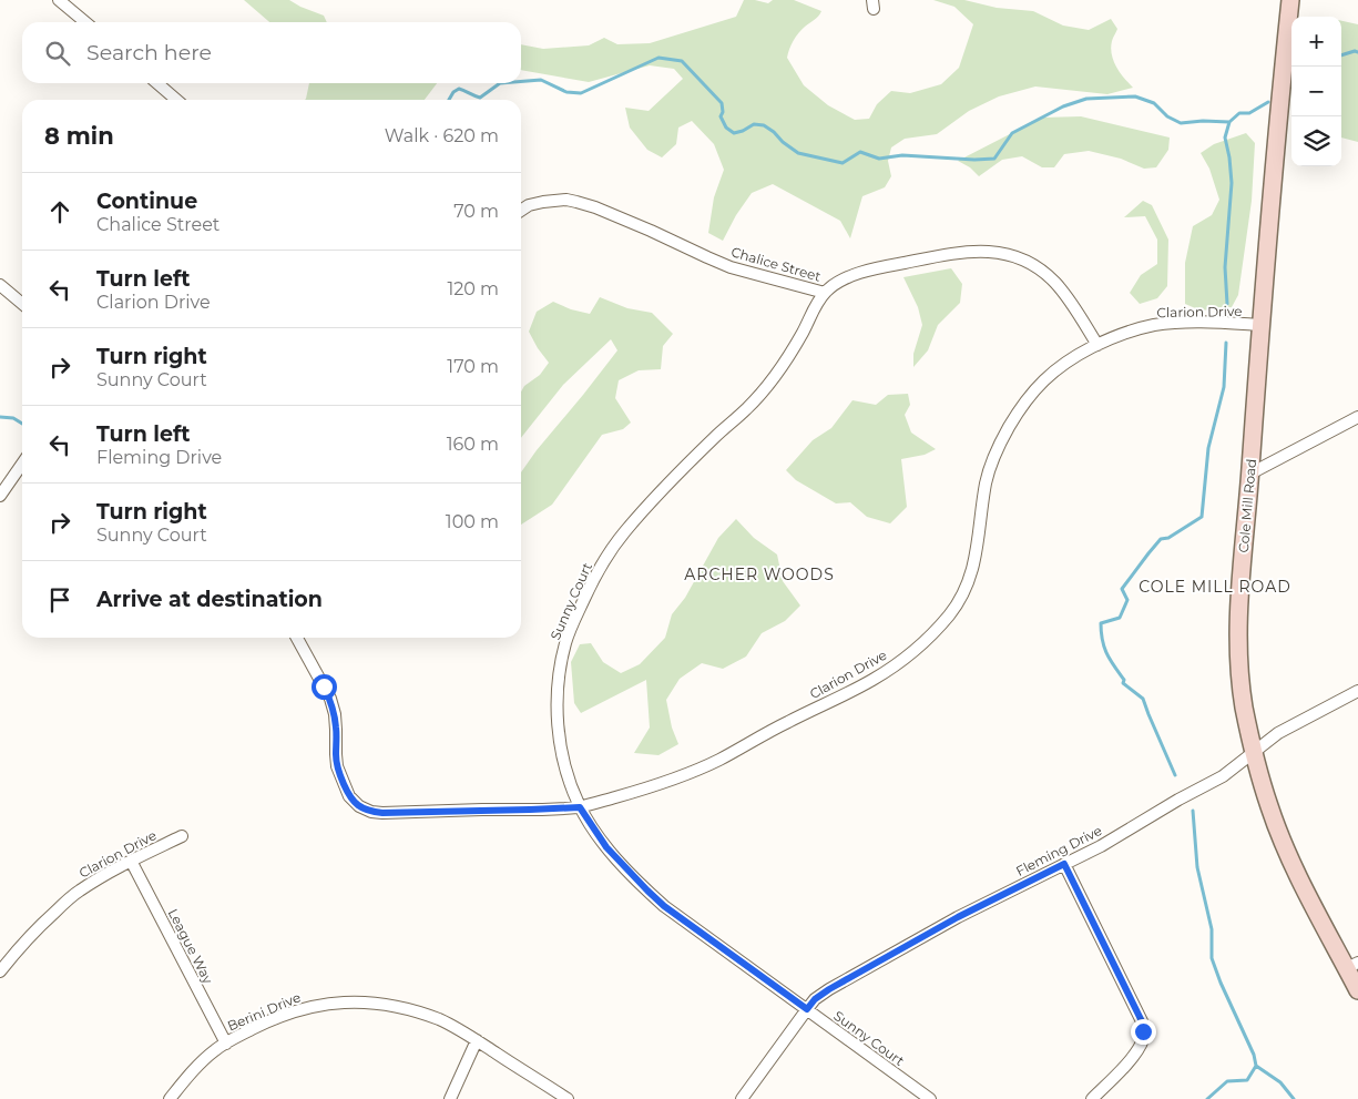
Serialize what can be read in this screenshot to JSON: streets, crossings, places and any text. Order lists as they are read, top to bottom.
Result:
{
  "streets": {
    "street": [
      "Chalice Street",
      "Clarion Drive",
      "Cole Mill Road",
      "Sunny Court",
      "Fleming Drive",
      "League Way",
      "Berini Drive"
    ]
  },
  "crossings": [
    ["Chalice Street", "Clarion Drive"],
    ["Chalice Street", "Sunny Court"],
    ["Clarion Drive", "Cole Mill Road"],
    ["Clarion Drive", "Sunny Court"],
    ["Clarion Drive", "League Way"],
    ["Cole Mill Road", "Fleming Drive"],
    ["Sunny Court", "Fleming Drive"],
    ["League Way", "Berini Drive"]
  ],
  "districts": ["ARCHER WOODS", "COLE MILL ROAD"],
  "page": {
    "map_buttons": ["+", "−"],
    "search": "Search here",
    "heading": ["8 min", "Walk · 620 m"],
    "list": [
      ["Continue", "Chalice Street", "70 m"],
      ["Turn left", "Clarion Drive", "120 m"],
      ["Turn right", "Sunny Court", "170 m"],
      ["Turn left", "Fleming Drive", "160 m"],
      ["Turn right", "Sunny Court", "100 m"],
      "Arrive at destination"
    ]
  }
}
